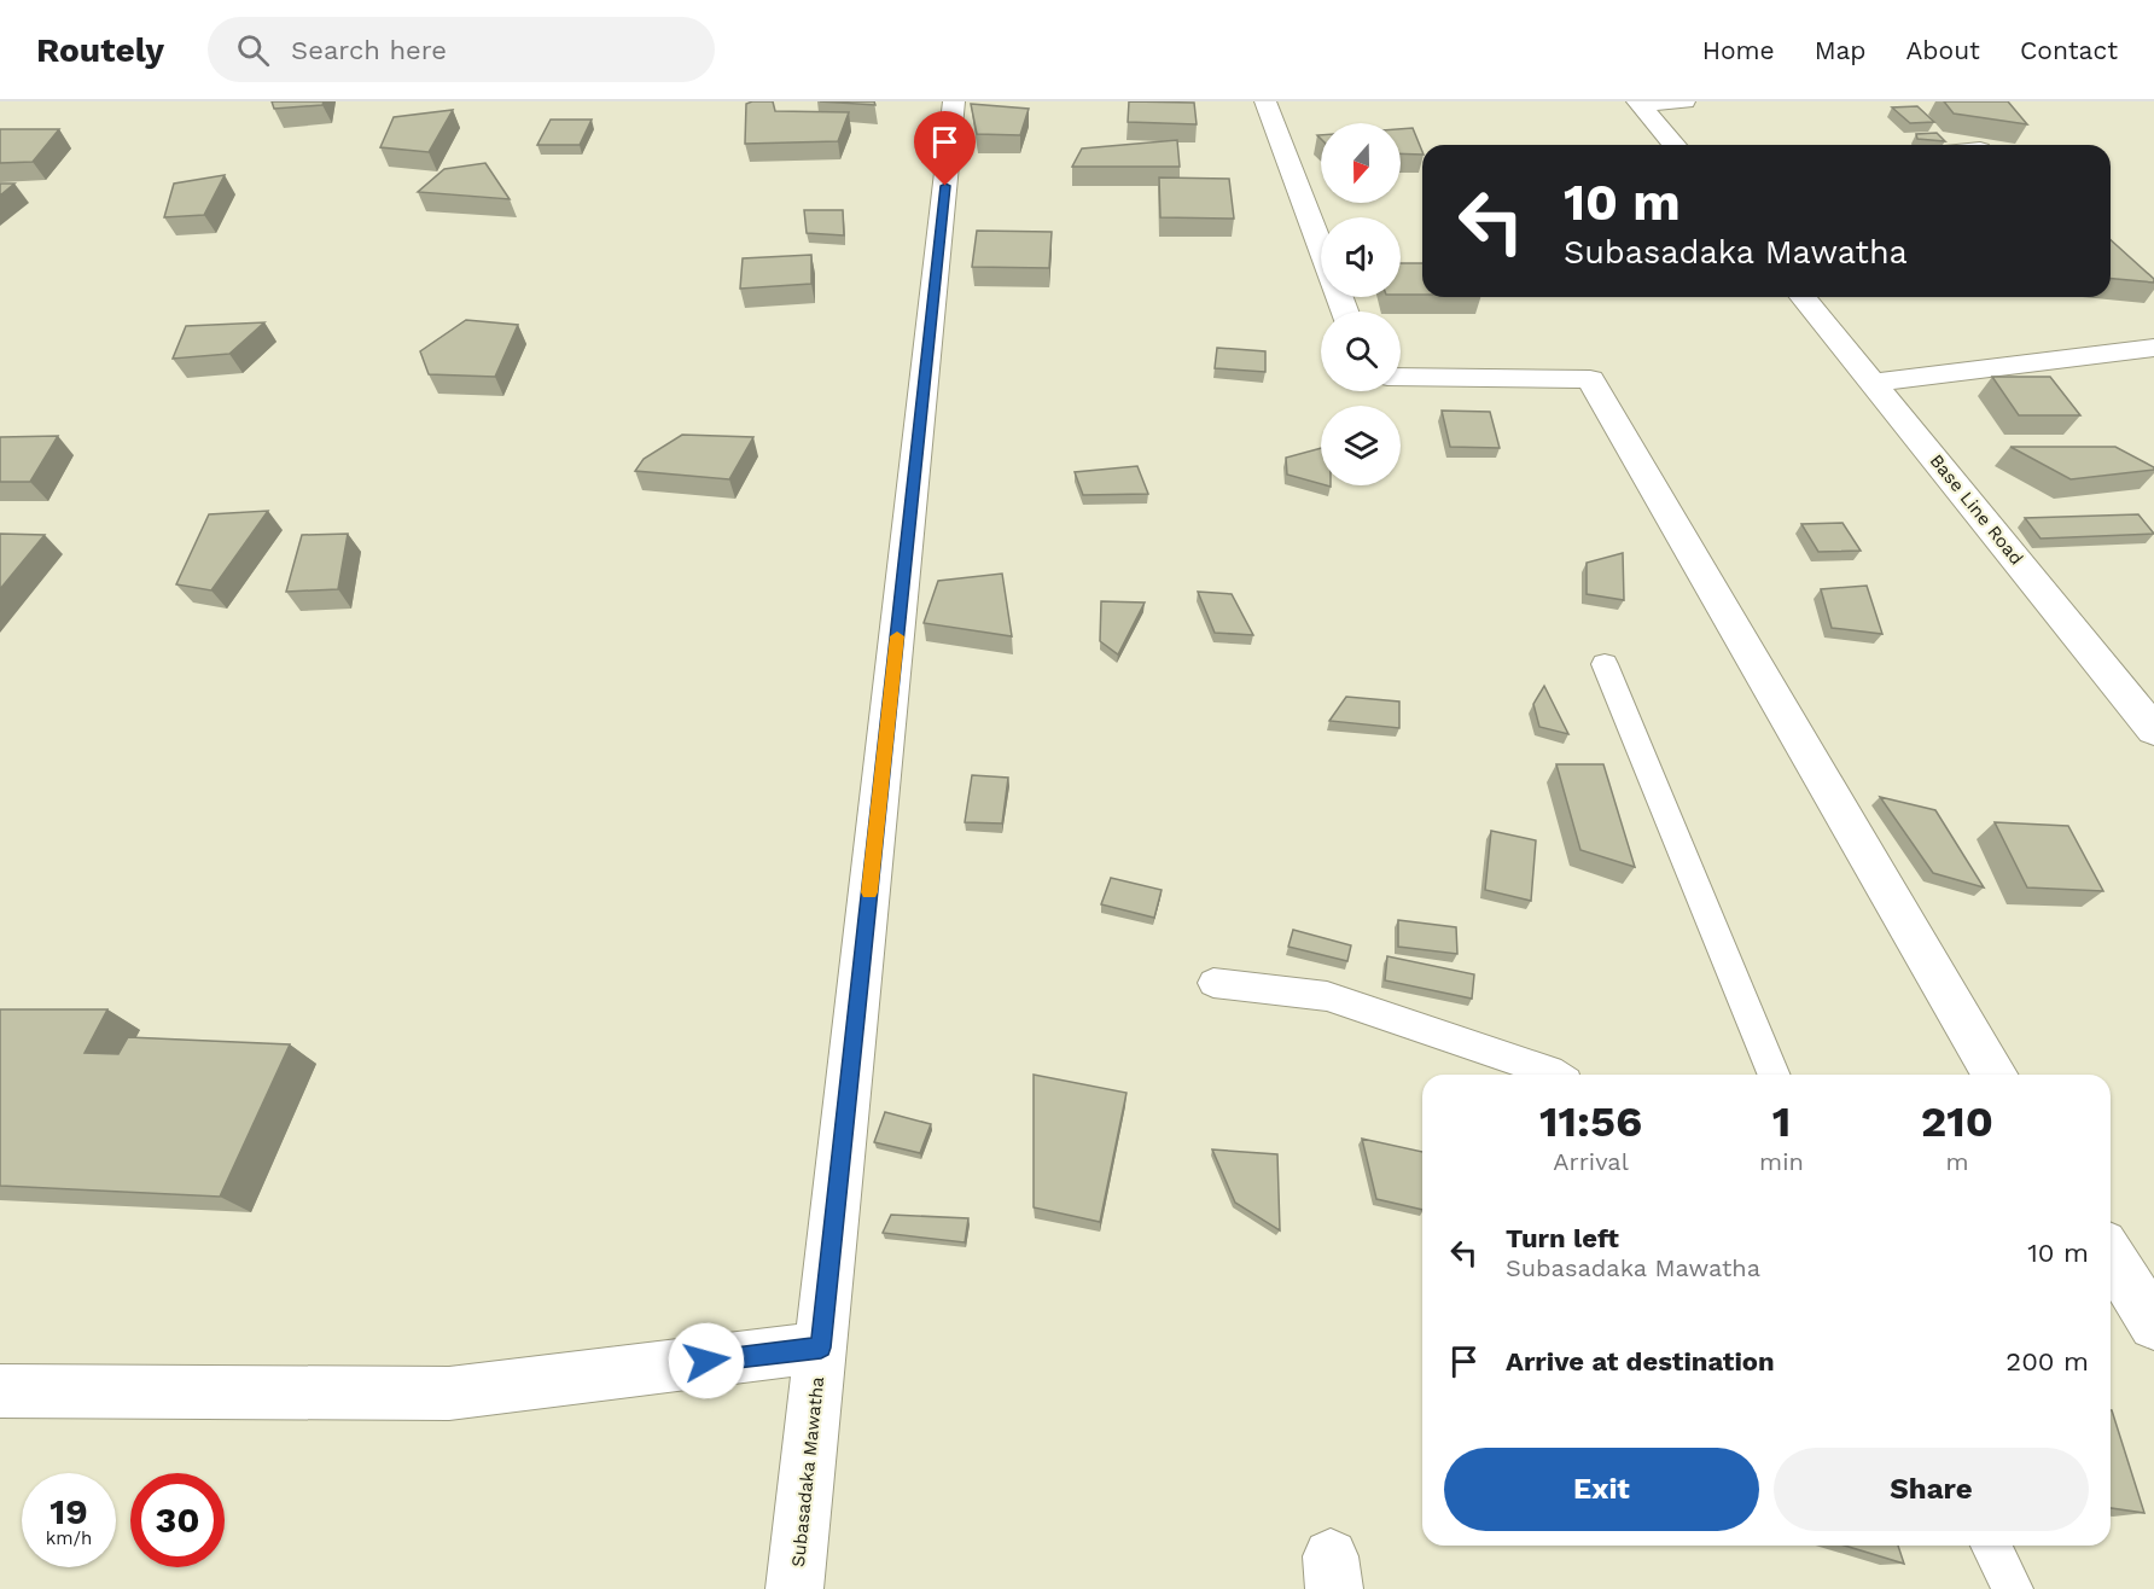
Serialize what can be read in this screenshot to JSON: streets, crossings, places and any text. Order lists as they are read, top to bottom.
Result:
{
  "streets": {
    "street": ["Base Line Road", "Subasadaka Mawatha"]
  },
  "north": "bottom",
  "page": {
    "header": "Routely",
    "search": "Search here",
    "nav": [
      "Home",
      "Map",
      "About",
      "Contact"
    ],
    "turn": ["10 m", "Subasadaka Mawatha"],
    "eta": [
      "11:56",
      "Arrival",
      "1",
      "min",
      "210",
      "m"
    ],
    "list": [
      {
        "name": "Turn left",
        "note": "Subasadaka Mawatha",
        "value": "10 m"
      },
      {
        "name": "Arrive at destination",
        "value": "200 m"
      }
    ],
    "buttons": ["Exit", "Share"],
    "speed": "19 km/h",
    "limit": "30"
  }
}
